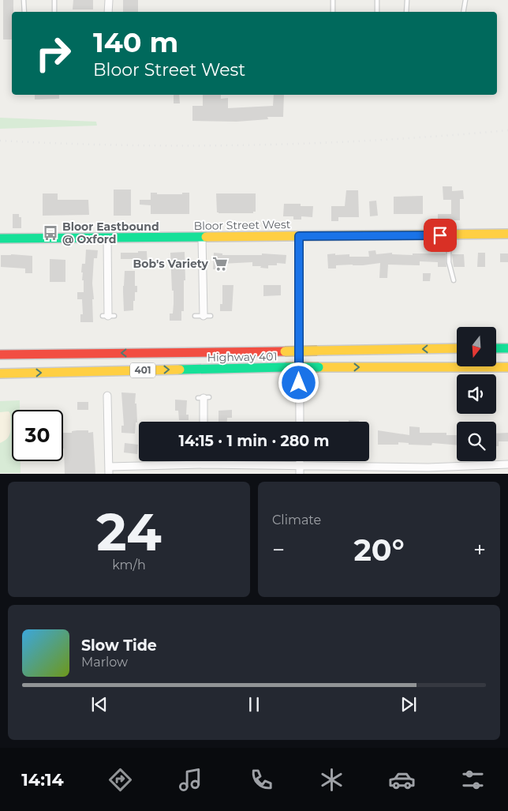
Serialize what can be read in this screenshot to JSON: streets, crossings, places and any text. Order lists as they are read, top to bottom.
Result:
{
  "streets": {
    "main road": ["Bloor Street West", "Highway 401", "401"]
  },
  "places": {
    "bus stop": ["Bloor Eastbound @ Oxford"],
    "supermarket": ["Bob's Variety"]
  },
  "north": "bottom",
  "page": {
    "turn": ["140 m", "Bloor Street West"],
    "limit": "30",
    "trip": "14:15 · 1 min · 280 m",
    "tile": [
      ["24", "km/h"],
      "Climate"
    ],
    "heat": ["−", "20°", "+"],
    "song": ["Slow Tide", "Marlow"],
    "tabs": "14:14"
  }
}
